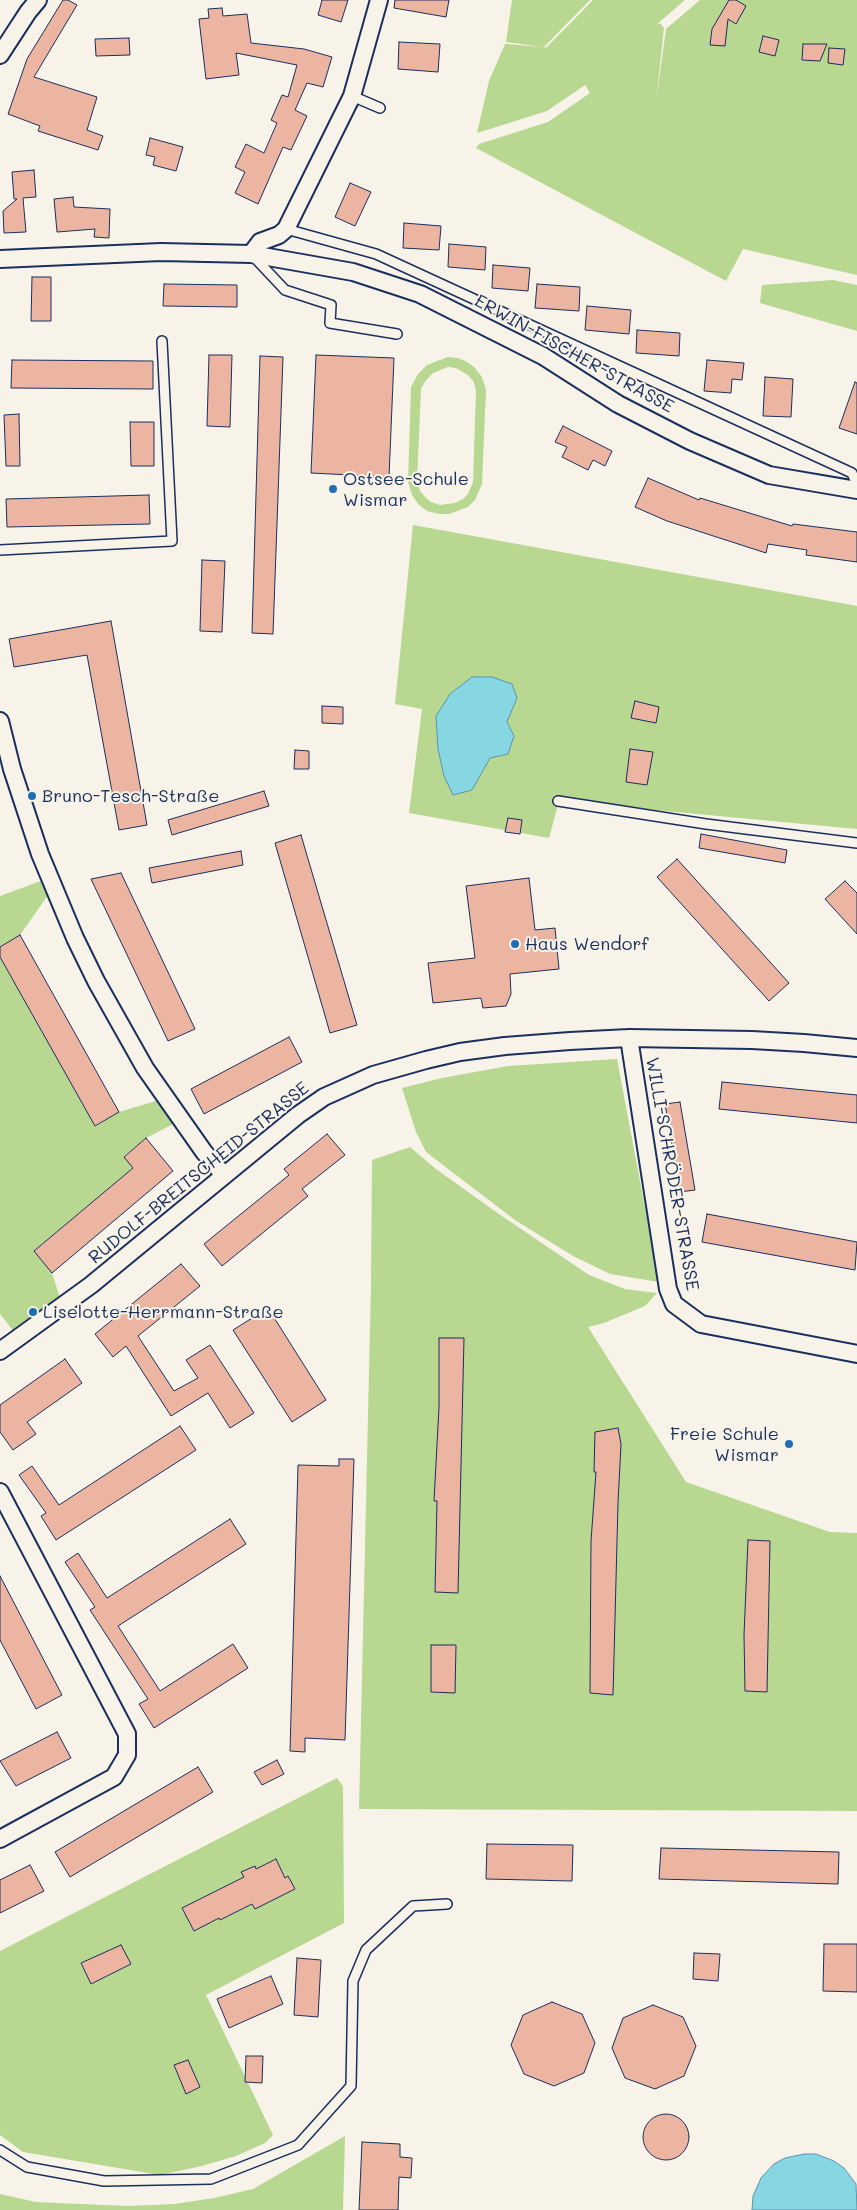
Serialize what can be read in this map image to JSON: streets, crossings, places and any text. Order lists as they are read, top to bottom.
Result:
{
  "streets": {
    "street": ["ERWIN-FISCHER-STRASSE", "RUDOLF-BREITSCHEID-STRASSE", "WILLI-SCHRÖDER-STRASSE"]
  },
  "crossings": [
    ["RUDOLF-BREITSCHEID-STRASSE", "WILLI-SCHRÖDER-STRASSE"]
  ],
  "places": [
    "Ostsee-Schule Wismar",
    "Bruno-Tesch-Straße",
    "Haus Wendorf",
    "Liselotte-Herrmann-Straße",
    "Freie Schule Wismar"
  ]
}
